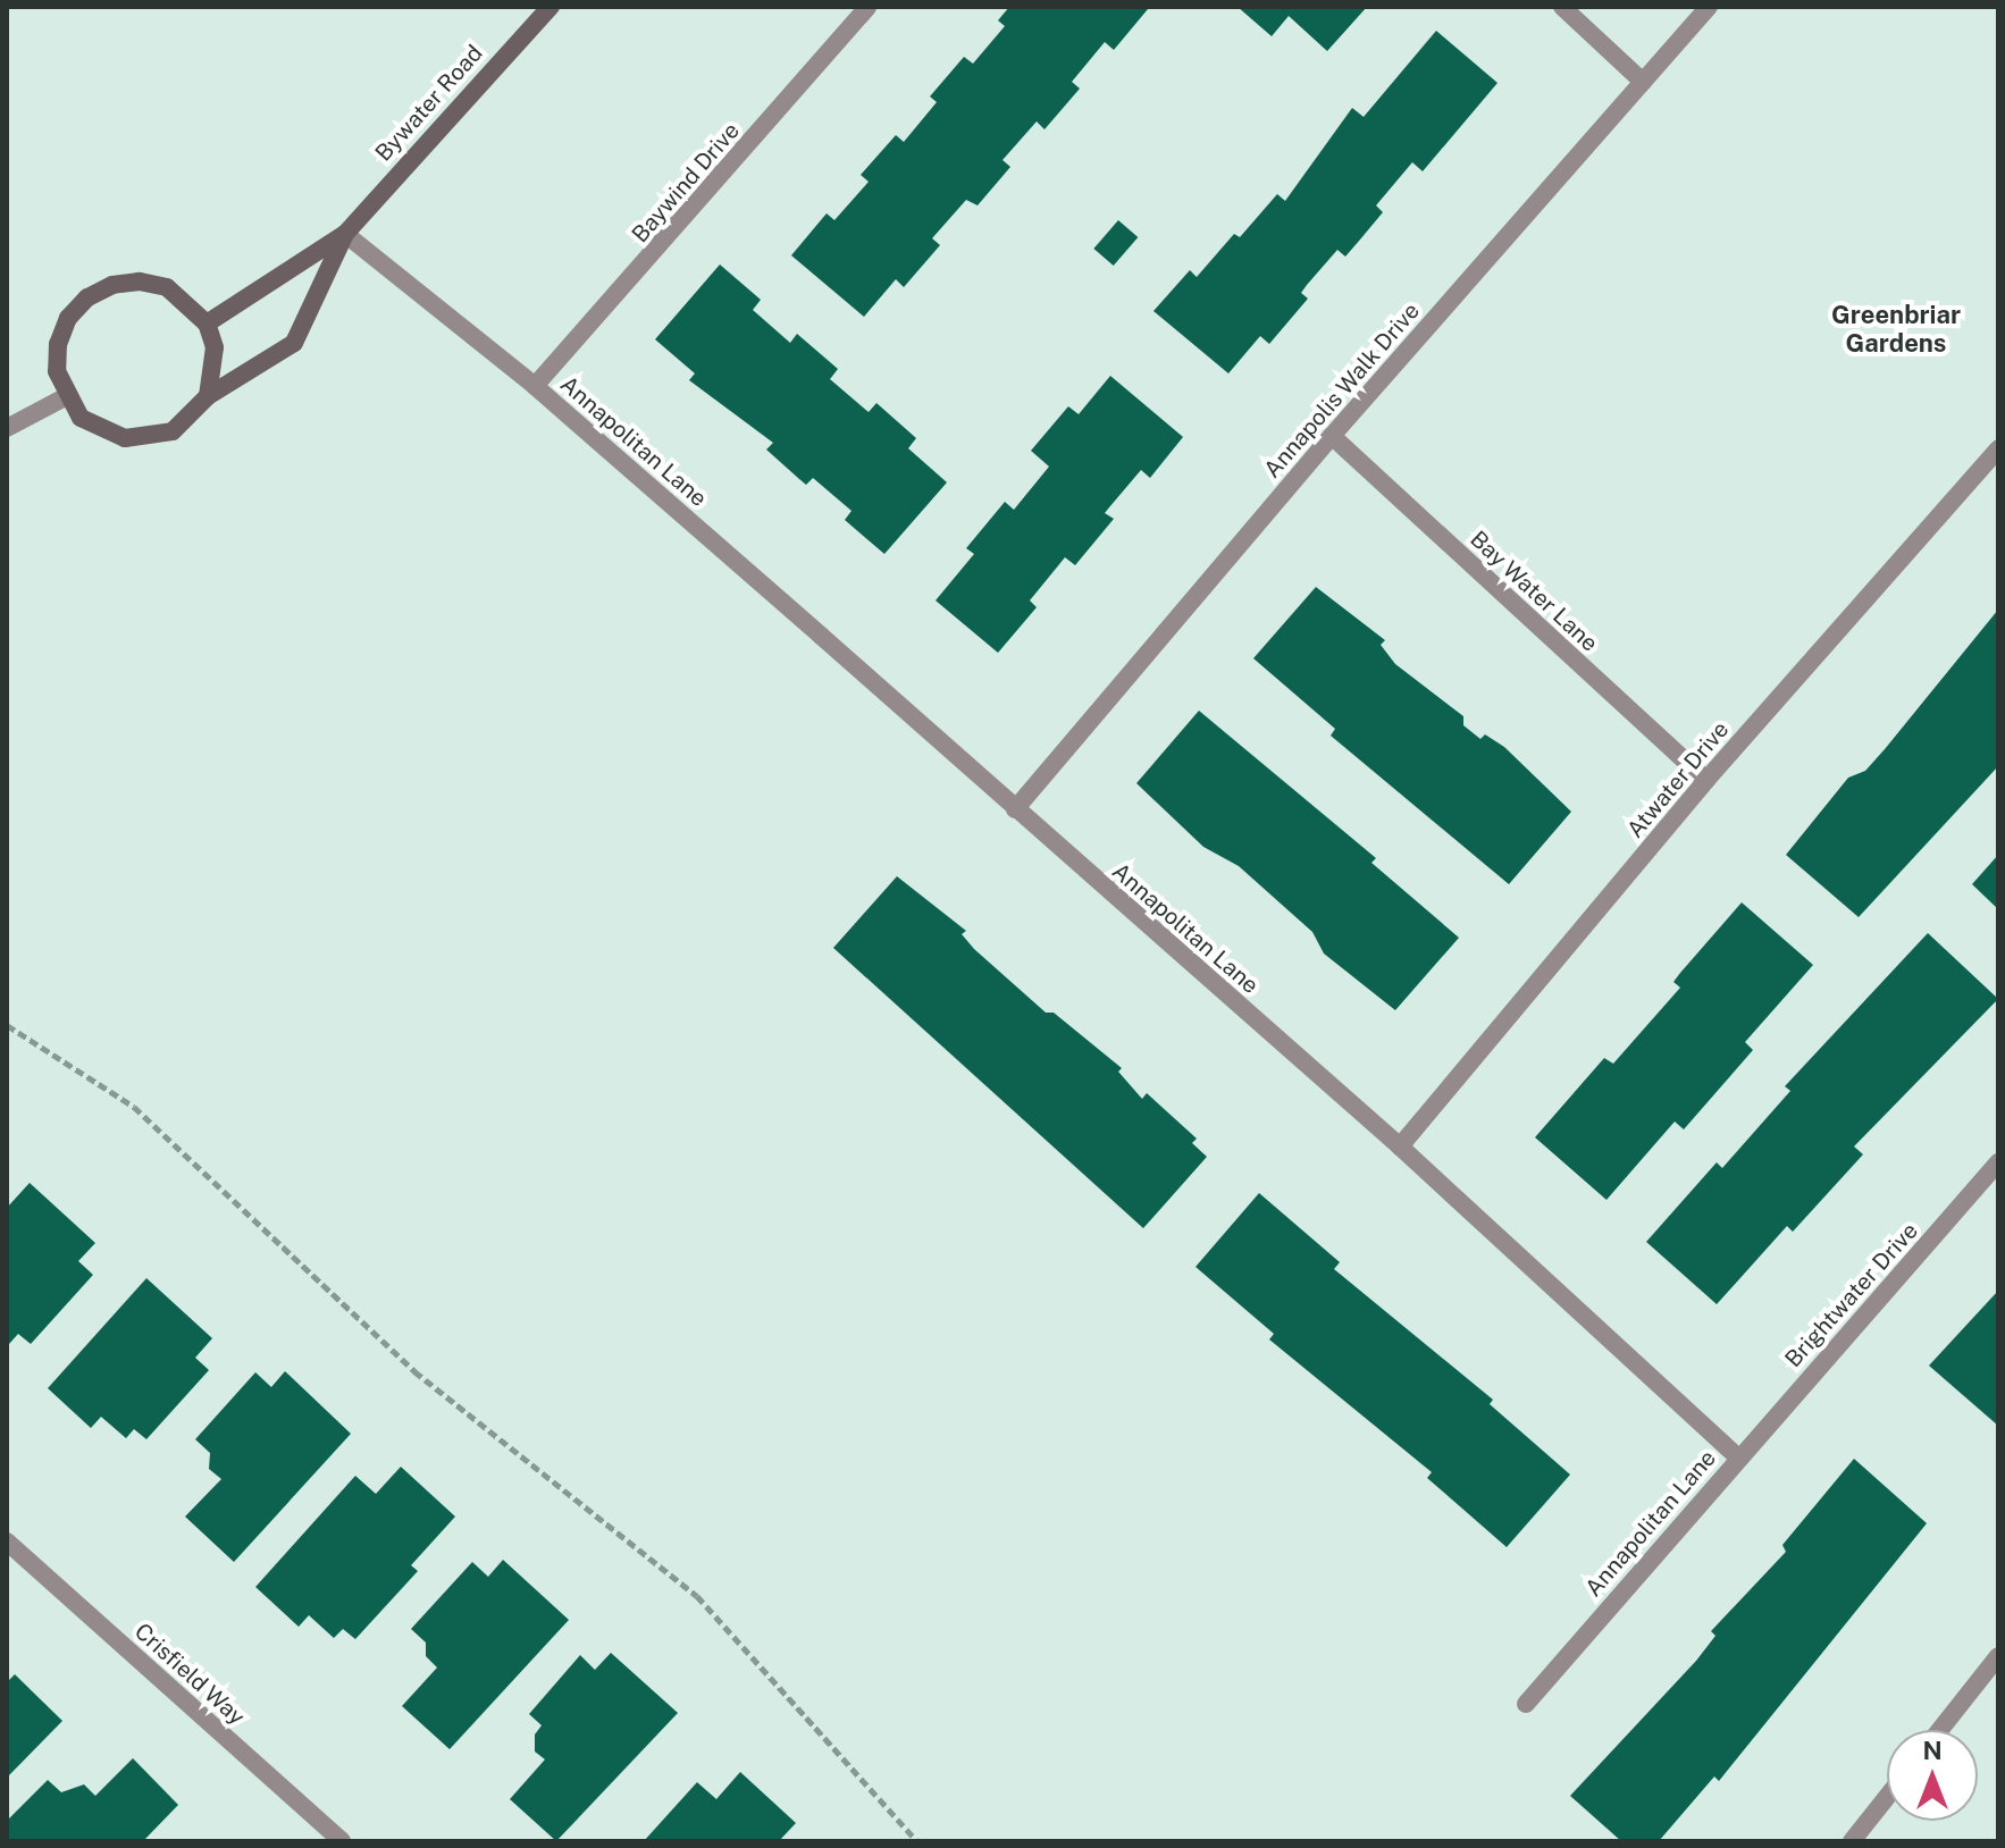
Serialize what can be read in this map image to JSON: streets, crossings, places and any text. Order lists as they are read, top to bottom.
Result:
{
  "streets": {
    "street": [
      "Bywater Road",
      "Baywind Drive",
      "Annapolis Walk Drive",
      "Annapolitan Lane",
      "Bay Water Lane",
      "Atwater Drive",
      "Brightwater Drive",
      "Crisfield Way"
    ]
  },
  "crossings": [
    ["Bywater Road", "Annapolitan Lane"],
    ["Baywind Drive", "Annapolitan Lane"],
    ["Annapolis Walk Drive", "Annapolitan Lane"],
    ["Annapolis Walk Drive", "Bay Water Lane"],
    ["Annapolitan Lane", "Atwater Drive"],
    ["Annapolitan Lane", "Brightwater Drive"],
    ["Bay Water Lane", "Atwater Drive"]
  ],
  "districts": ["Greenbriar Gardens"],
  "north": "top"
}
